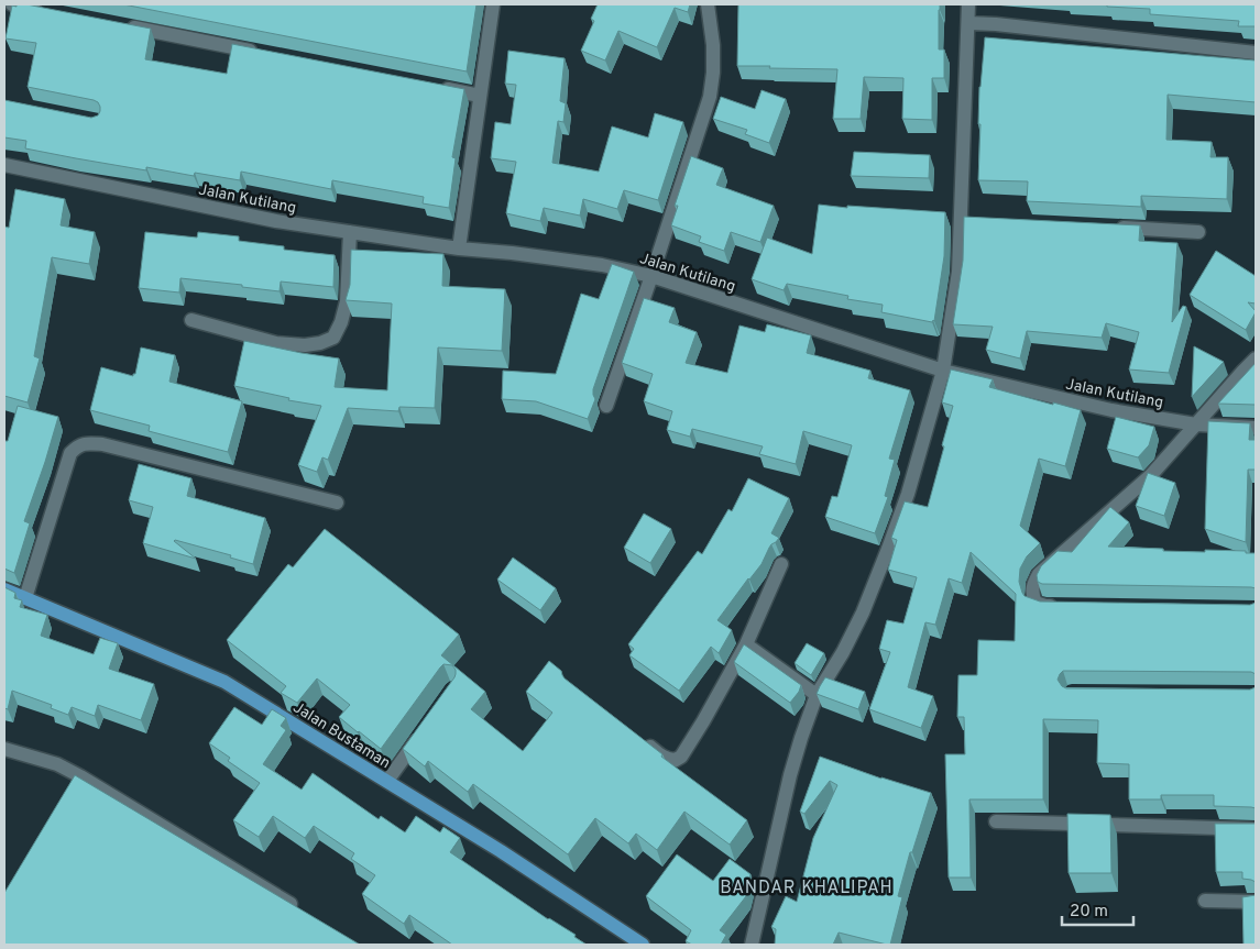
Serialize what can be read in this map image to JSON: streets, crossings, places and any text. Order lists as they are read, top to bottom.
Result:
{
  "streets": {
    "main road": ["Jalan Bustaman"],
    "street": ["Jalan Kutilang"]
  },
  "districts": ["BANDAR KHALIPAH"],
  "scale_bar": "20 m"
}
